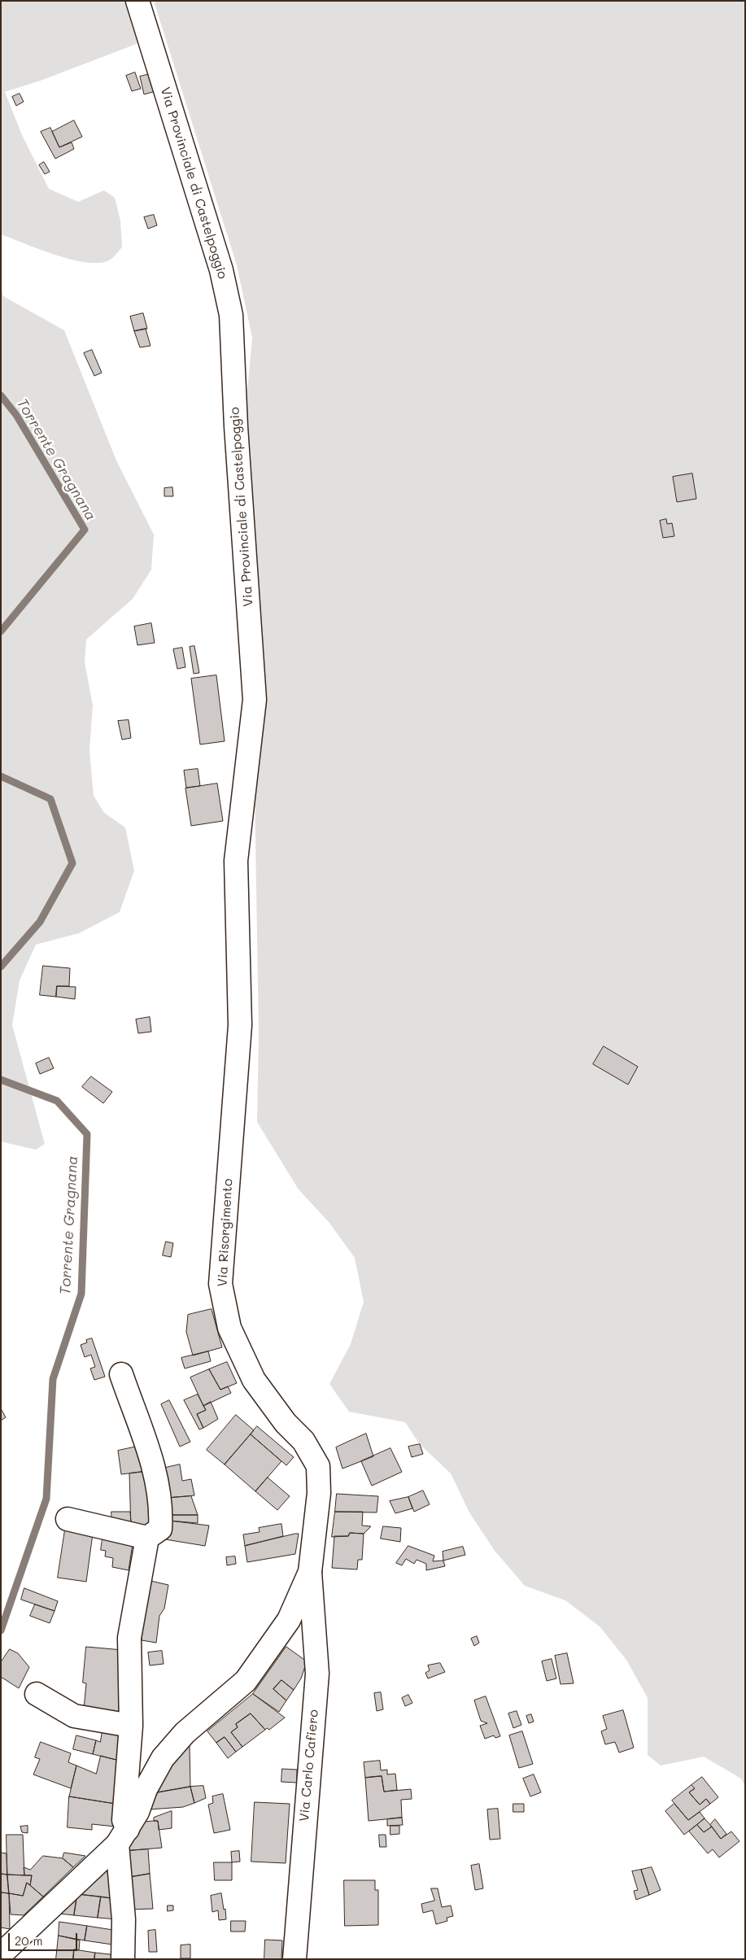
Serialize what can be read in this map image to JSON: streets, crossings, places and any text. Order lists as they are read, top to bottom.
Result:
{
  "streets": {
    "main road": ["Via Provinciale di Castelpoggio", "Via Risorgimento", "Via Carlo Cafiero"]
  },
  "crossings": [
    ["Via Provinciale di Castelpoggio", "Via Risorgimento"],
    ["Via Risorgimento", "Via Carlo Cafiero"]
  ],
  "water": ["Torrente Gragnana"],
  "scale_bar": "20 m"
}
